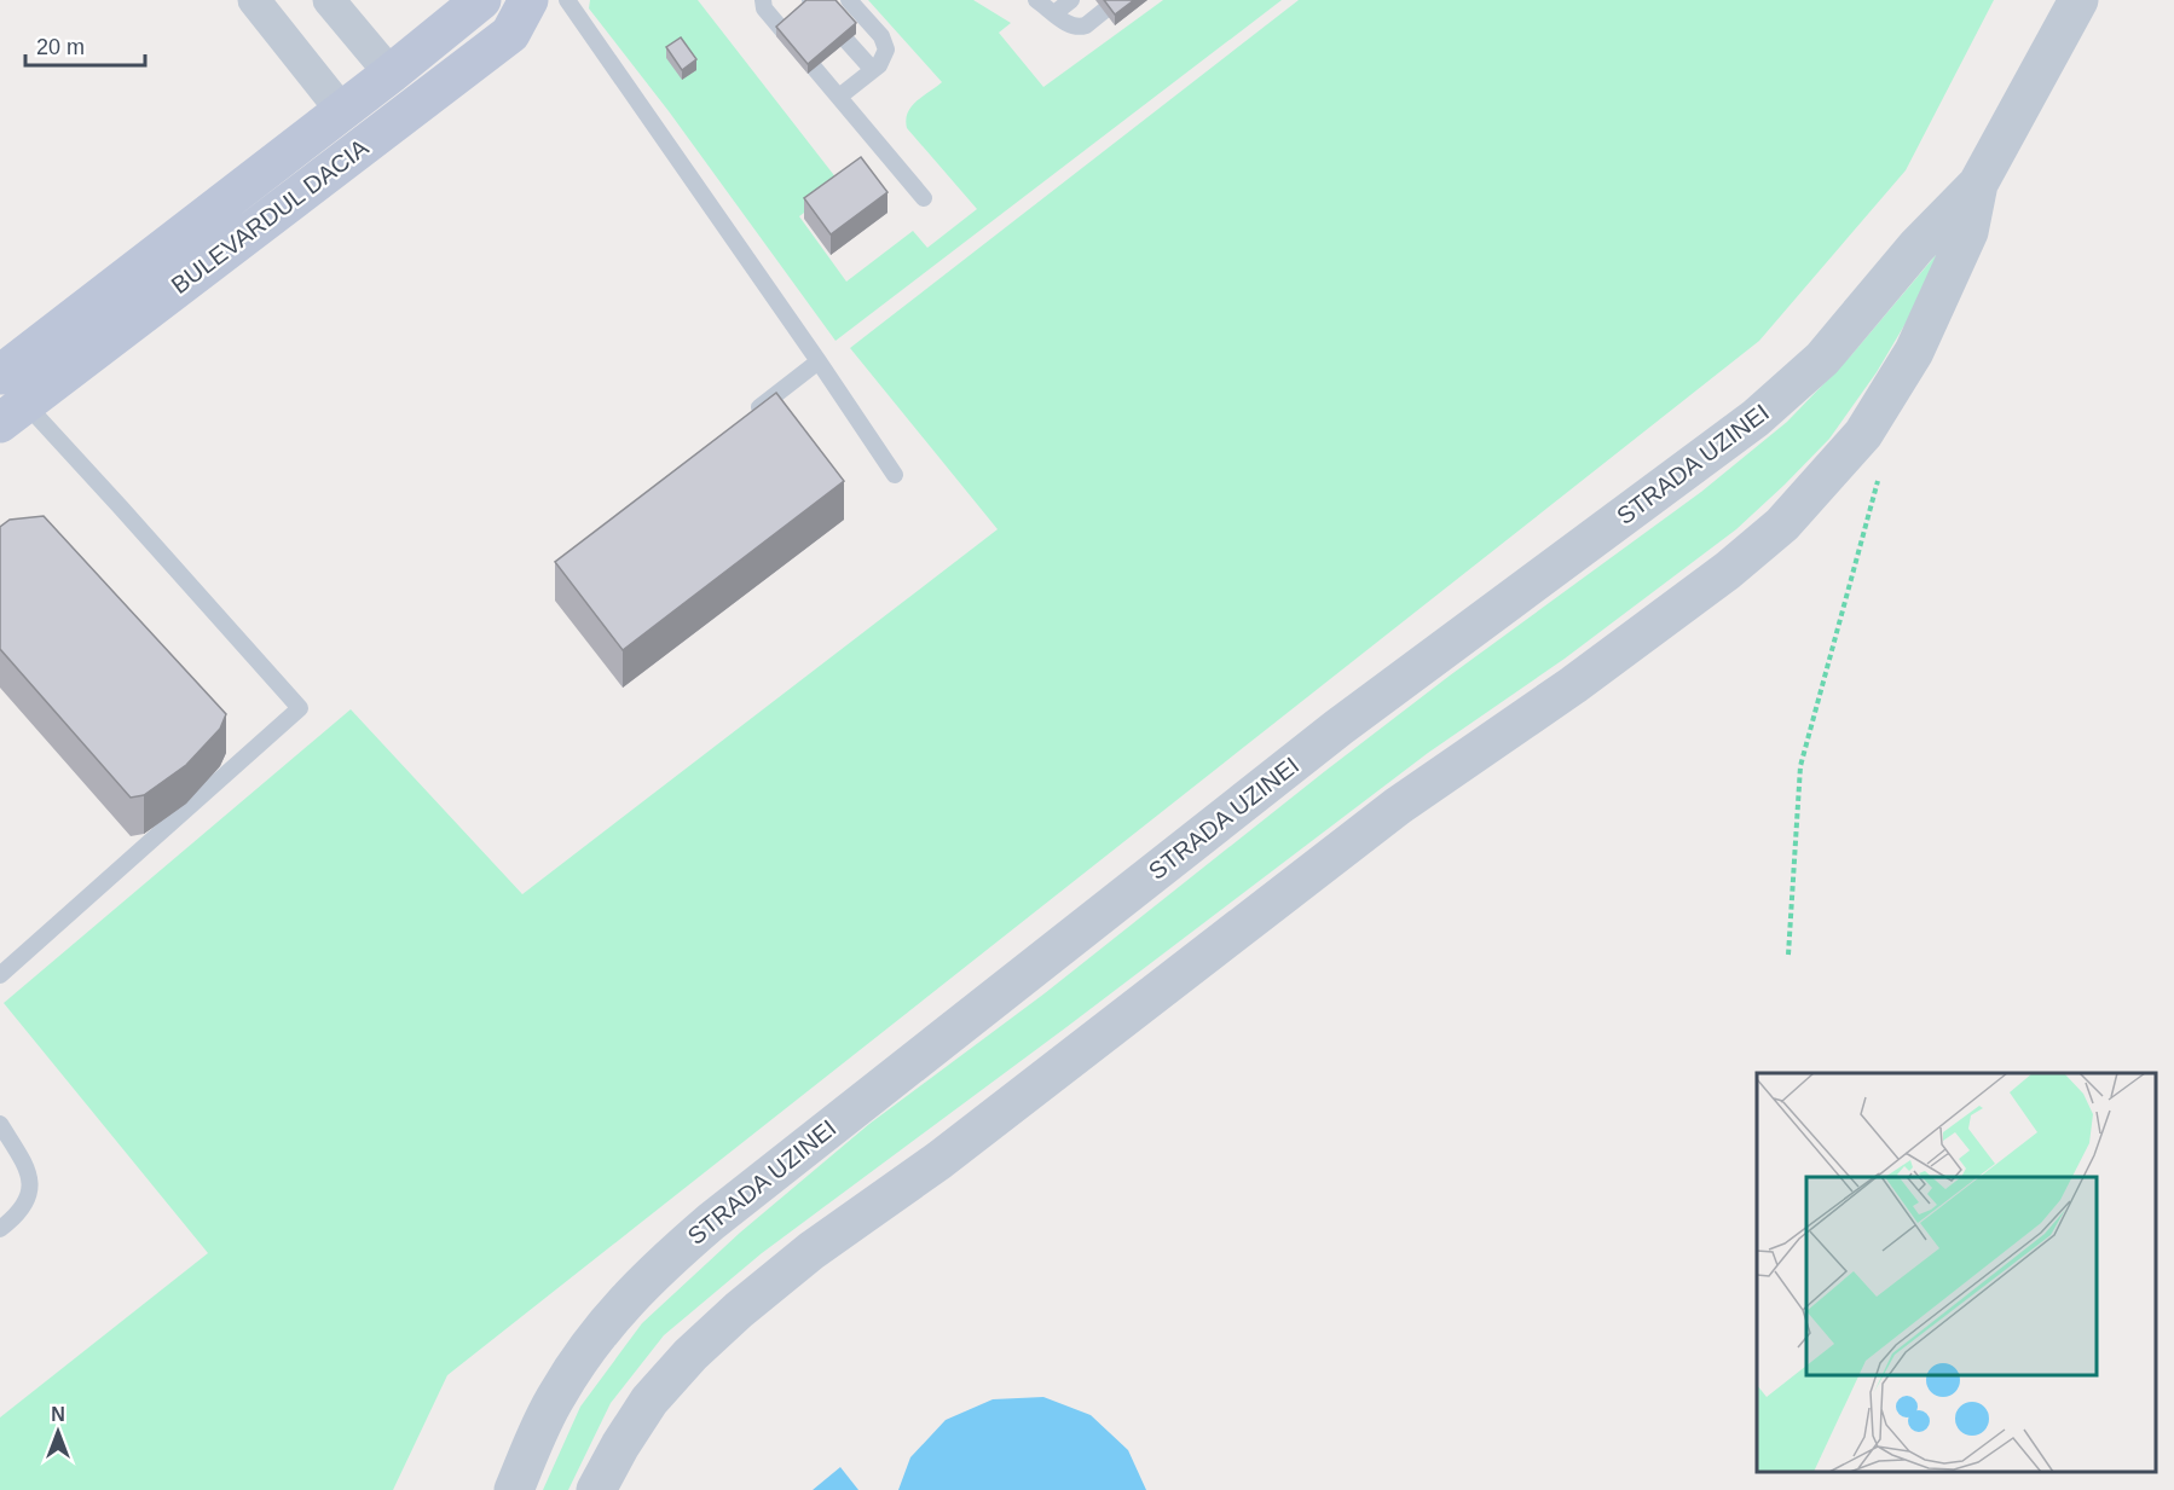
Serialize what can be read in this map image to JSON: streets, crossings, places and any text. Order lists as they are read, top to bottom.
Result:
{
  "streets": {
    "main road": ["BULEVARDUL DACIA"],
    "street": ["STRADA UZINEI"]
  },
  "scale_bar": "20 m",
  "north": "top"
}
